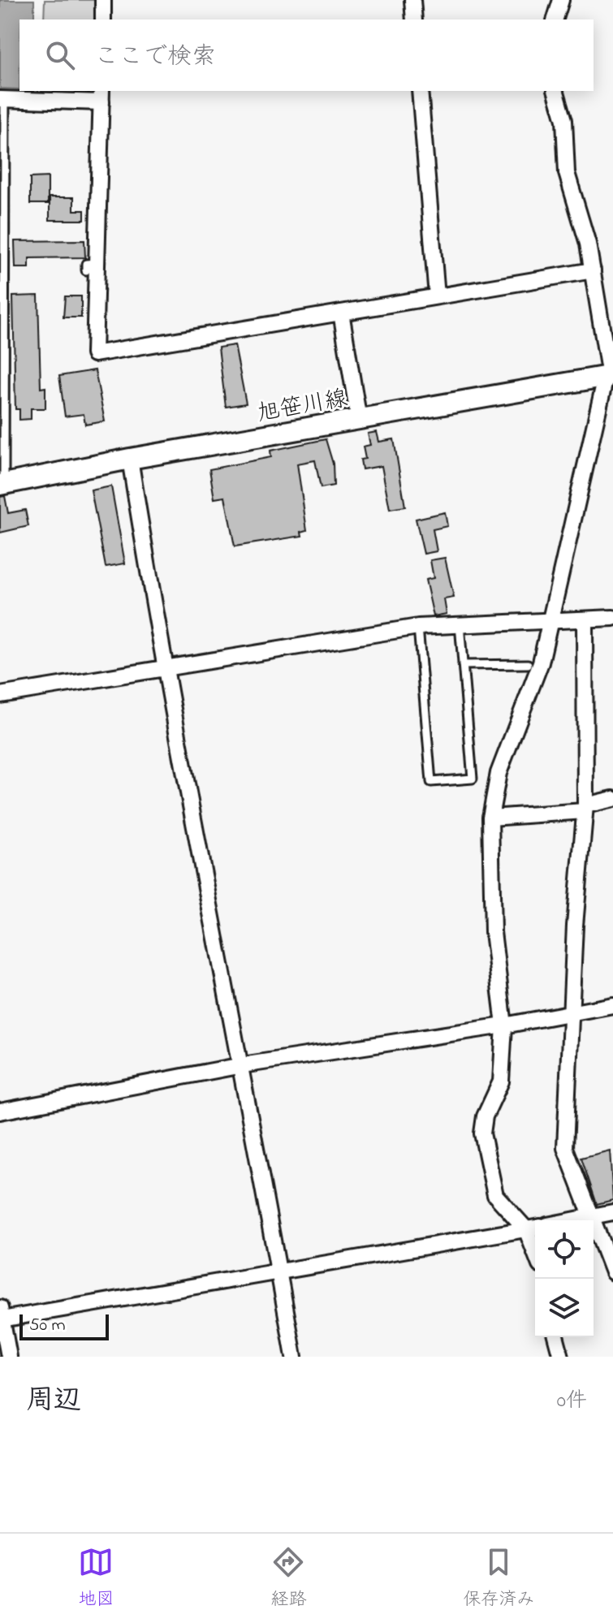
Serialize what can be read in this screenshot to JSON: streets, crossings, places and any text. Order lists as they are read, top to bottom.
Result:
{
  "streets": {
    "main road": ["旭笹川線"]
  },
  "scale_bar": "50 m",
  "page": {
    "search": "ここで検索",
    "scale": "50 m",
    "heading": ["周辺", "0件"],
    "nav": ["地図", "経路", "保存済み"]
  }
}
